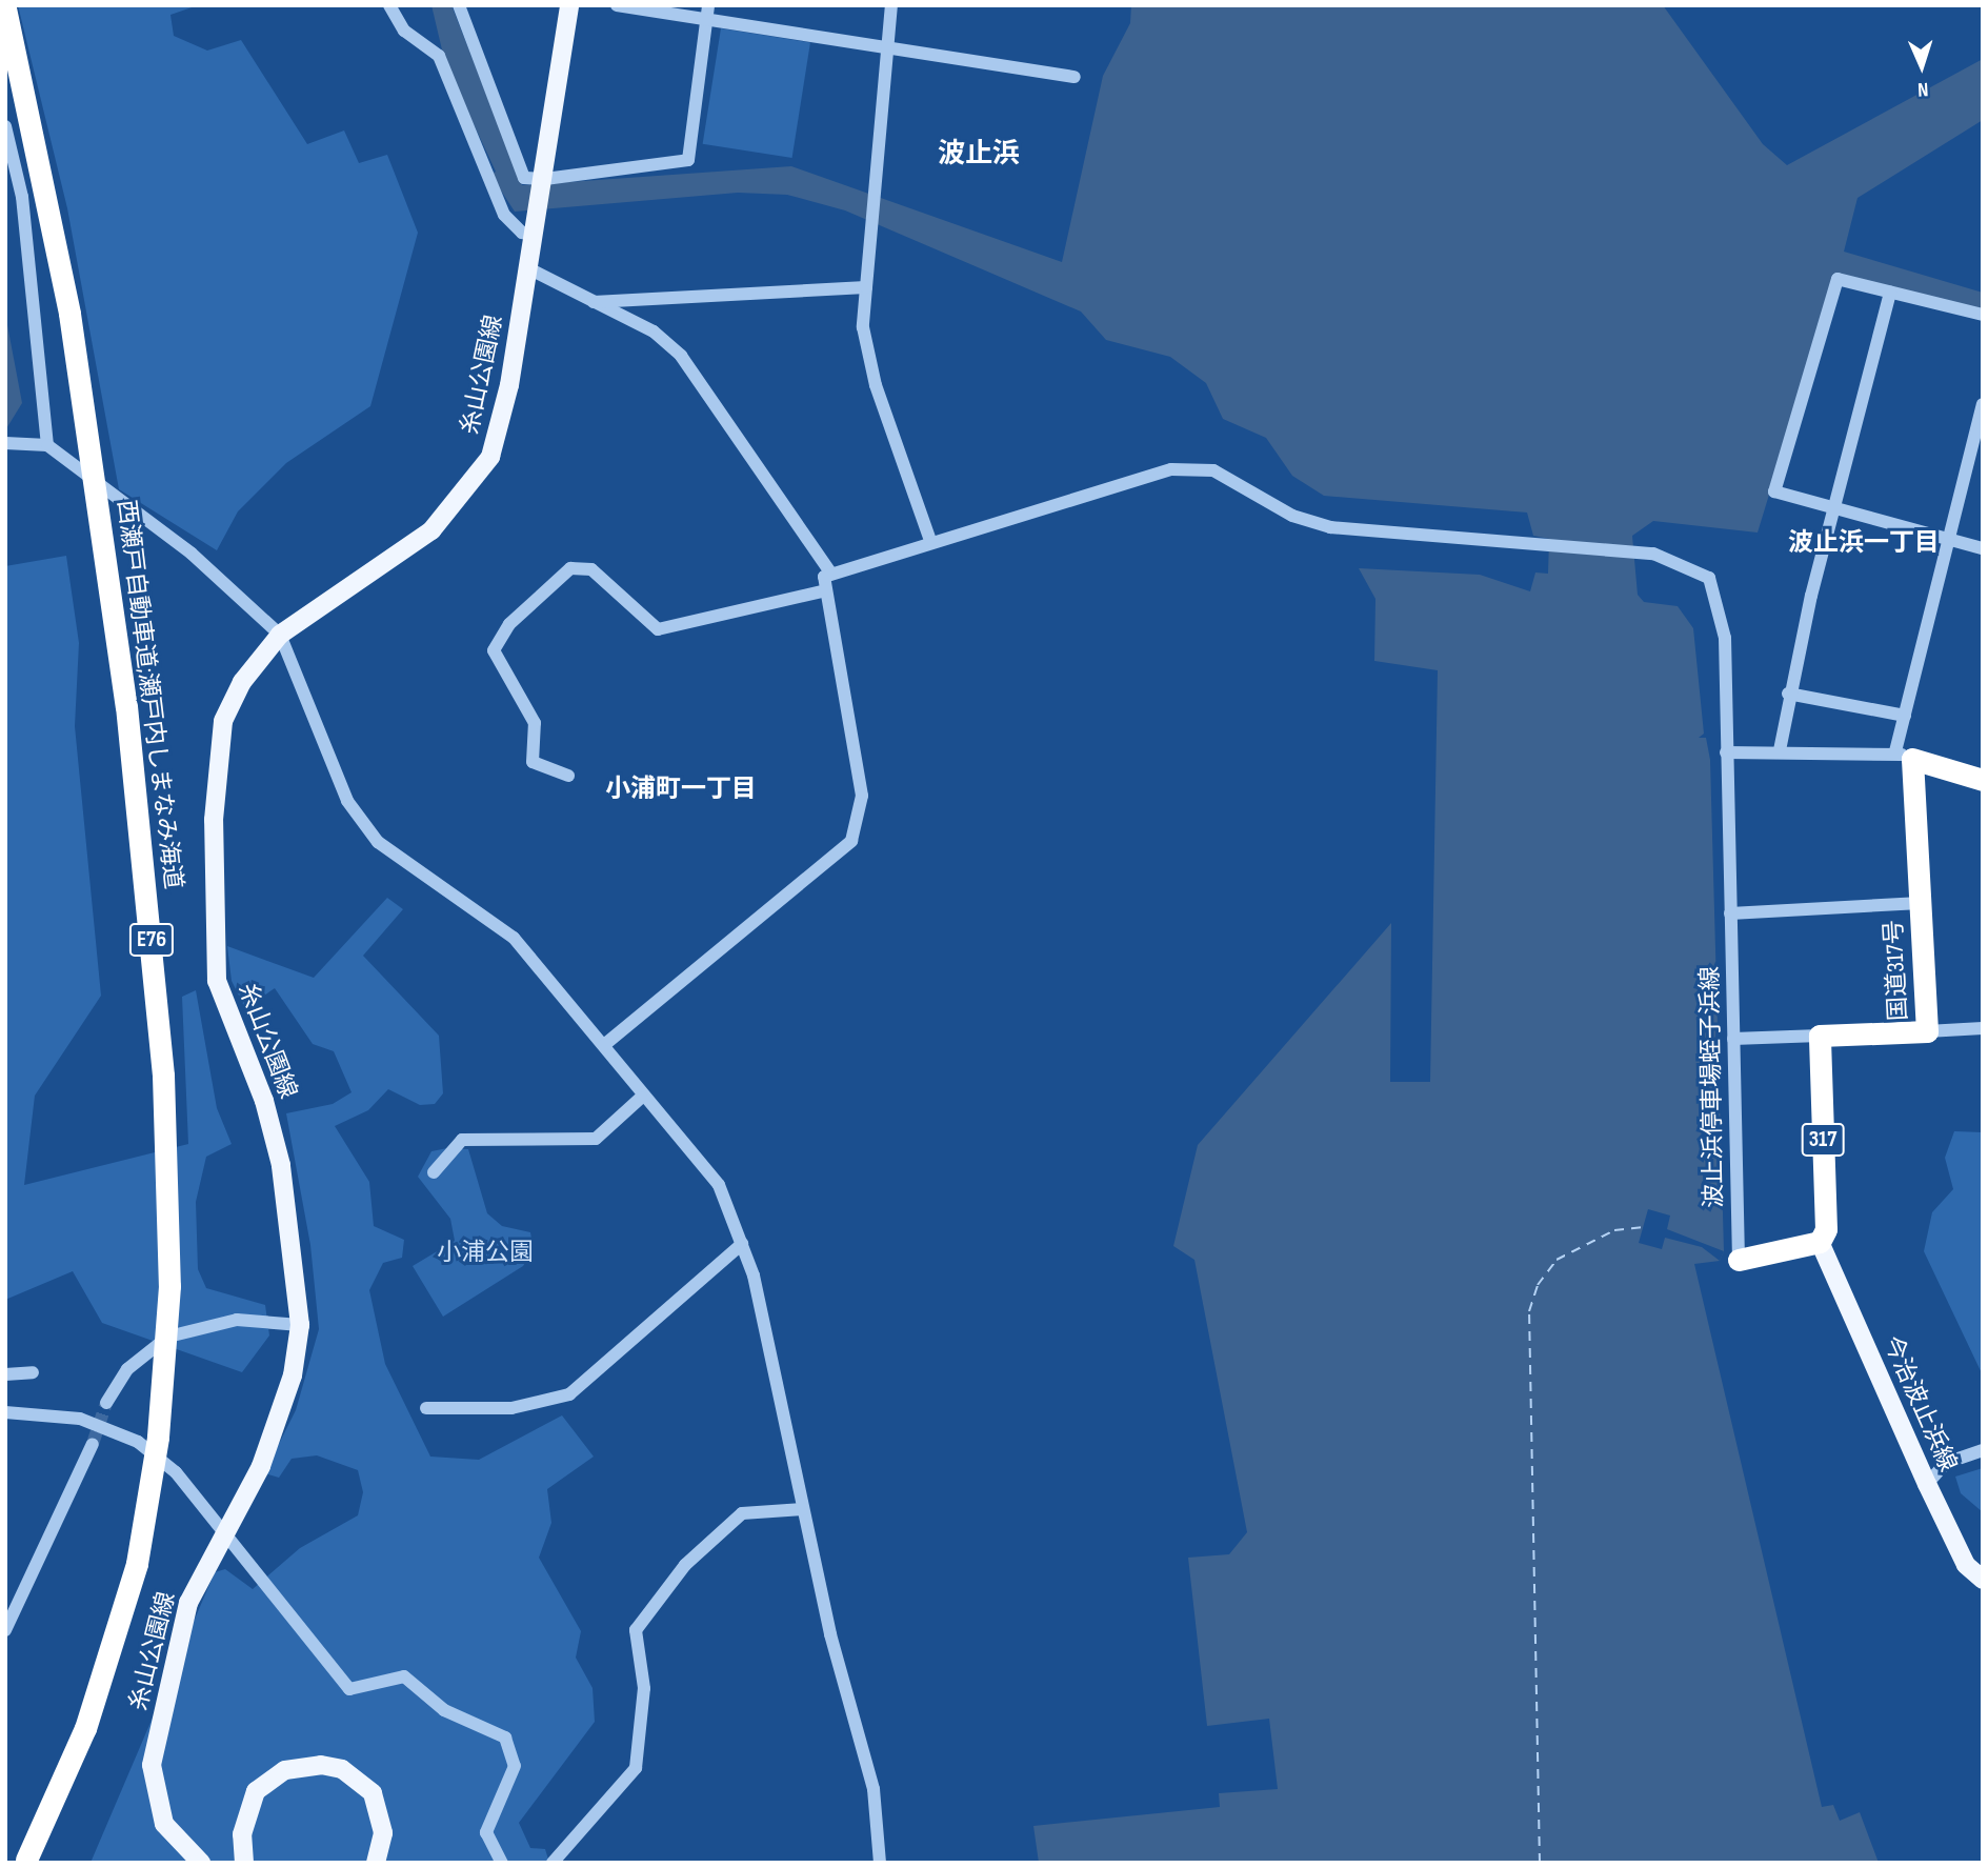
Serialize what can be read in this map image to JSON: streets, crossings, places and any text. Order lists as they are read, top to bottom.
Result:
{
  "streets": {
    "highway": [
      "西瀬戸自動車道;瀬戸内しまなみ海道",
      "E76",
      "国道317号",
      "317"
    ],
    "main road": ["糸山公園線", "今治波止浜線"],
    "street": ["波止浜停車場蛭子浜線"]
  },
  "crossings": [
    ["国道317号", "317"],
    ["317", "今治波止浜線"]
  ],
  "districts": ["波止浜", "波止浜一丁目", "小浦町一丁目"],
  "parks": ["小浦公園"],
  "north": "bottom"
}
